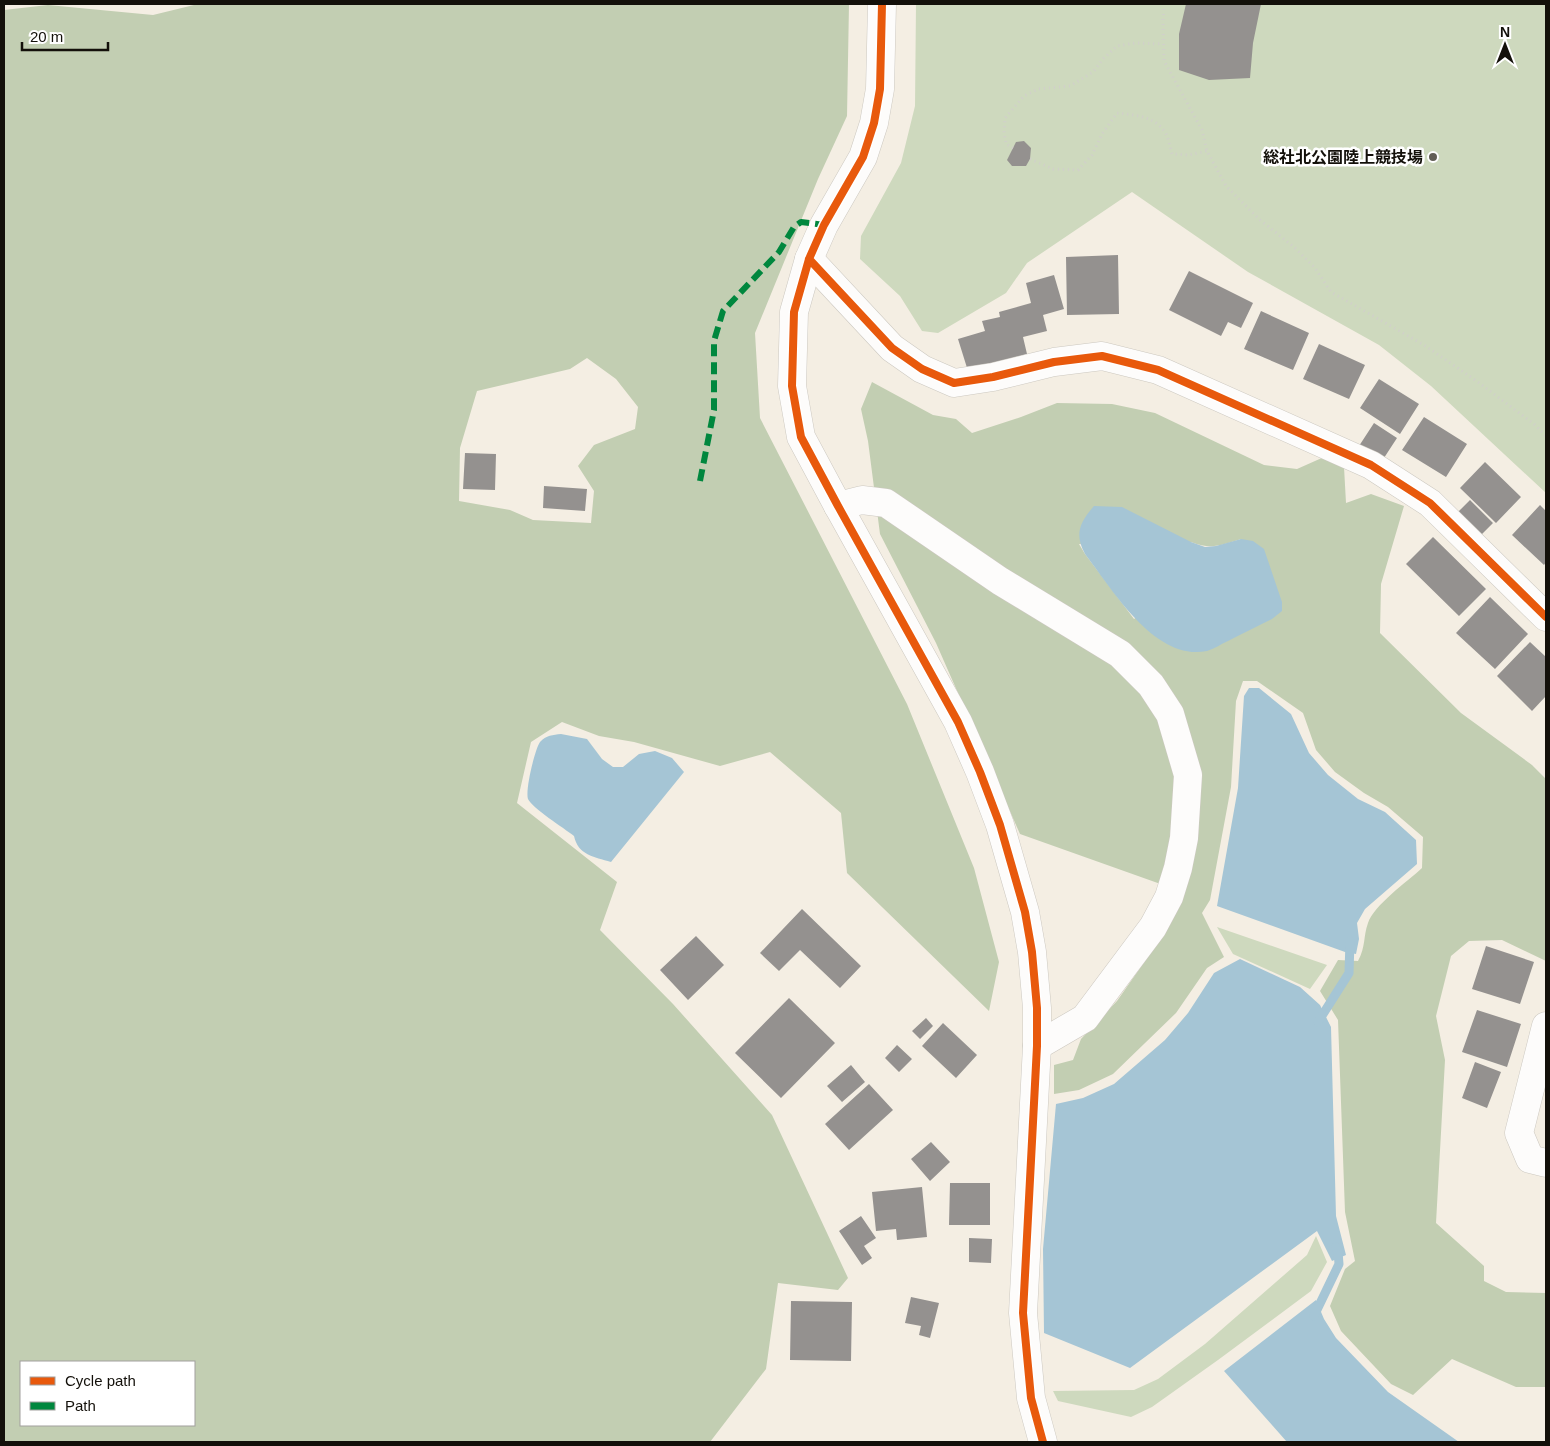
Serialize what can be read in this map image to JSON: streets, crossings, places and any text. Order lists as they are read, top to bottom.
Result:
{
  "places": ["総社北公園陸上競技場"],
  "legend": ["Cycle path", "Path"],
  "scale_bar": "20 m",
  "north": "top"
}
